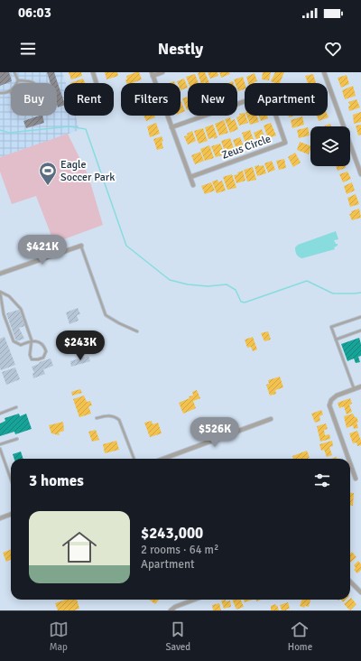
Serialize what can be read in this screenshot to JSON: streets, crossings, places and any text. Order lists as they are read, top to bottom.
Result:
{
  "streets": {
    "street": ["Zeus Circle"]
  },
  "places": {
    "sports": ["Eagle Soccer Park"]
  },
  "page": {
    "status": "06:03",
    "header": "Nestly",
    "chip": [
      "Buy",
      "Rent",
      "Filters",
      "New",
      "Apartment"
    ],
    "price": ["$421K", "$243K", "$526K"],
    "heading": "3 homes",
    "list": [
      {
        "name": "$243,000",
        "note": "2 rooms · 64 m² · Apartment"
      }
    ],
    "tabs": ["Map", "Saved", "Home"]
  }
}
